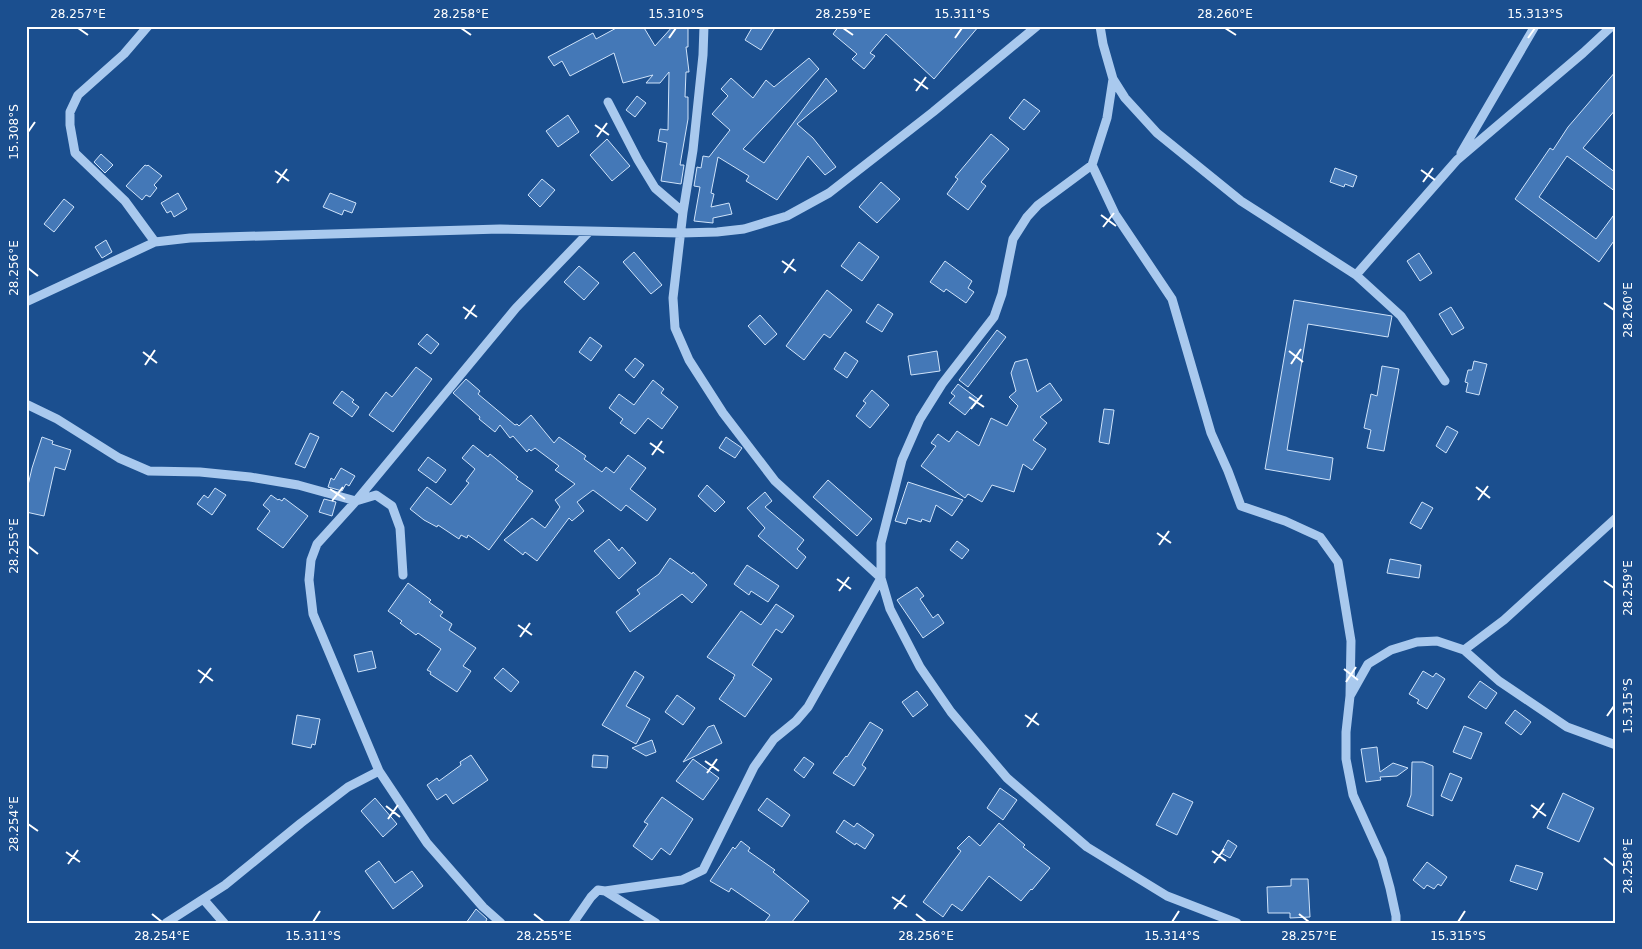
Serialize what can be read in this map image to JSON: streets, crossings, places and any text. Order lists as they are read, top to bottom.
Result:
{
  "coordinates": [
    "28.257°E",
    "28.258°E",
    "15.310°S",
    "28.259°E",
    "15.311°S",
    "28.260°E",
    "15.313°S",
    "15.308°S",
    "28.256°E",
    "28.255°E",
    "15.315°S",
    "28.254°E",
    "15.314°S"
  ]
}
